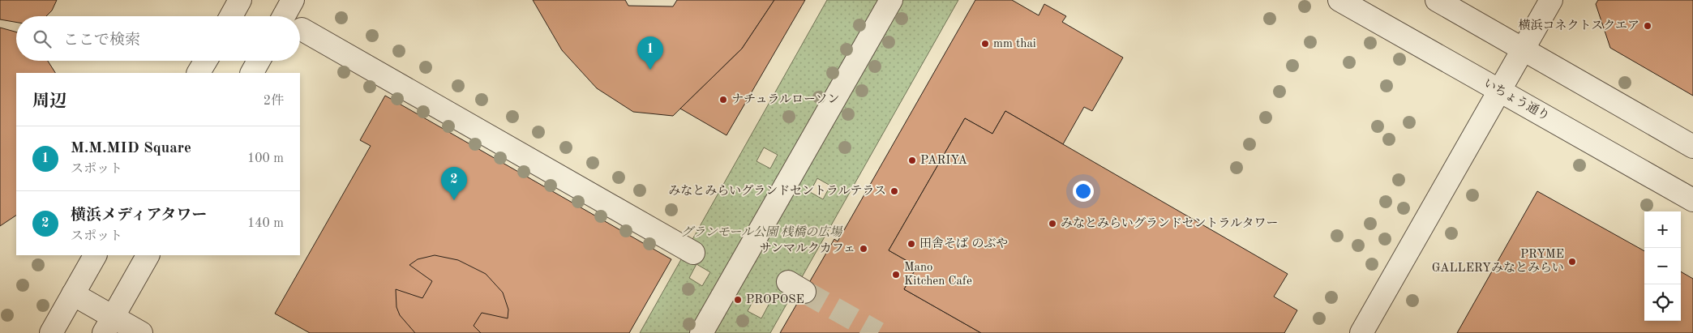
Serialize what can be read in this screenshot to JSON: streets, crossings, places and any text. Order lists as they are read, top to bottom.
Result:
{
  "streets": {
    "street": ["いちょう通り"]
  },
  "parks": ["グランモール公園 桟橋の広場"],
  "places": [
    "横浜コネクトスクエア",
    "mm thai",
    "ナチュラルローソン",
    "PARIYA",
    "みなとみらいグランドセントラルテラス",
    "みなとみらいグランドセントラルタワー",
    "田舎そば のぶや",
    "サンマルクカフェ",
    "PRYME GALLERYみなとみらい",
    "Mano Kitchen Cafe",
    "PROPOSE"
  ],
  "page": {
    "search": "ここで検索",
    "pins": ["1", "2"],
    "heading": ["周辺", "2件"],
    "list": [
      {
        "mark": "1",
        "name": "M.M.MID Square",
        "note": "スポット",
        "value": "100 m"
      },
      {
        "mark": "2",
        "name": "横浜メディアタワー",
        "note": "スポット",
        "value": "140 m"
      }
    ],
    "map_buttons": ["+", "−"]
  }
}
